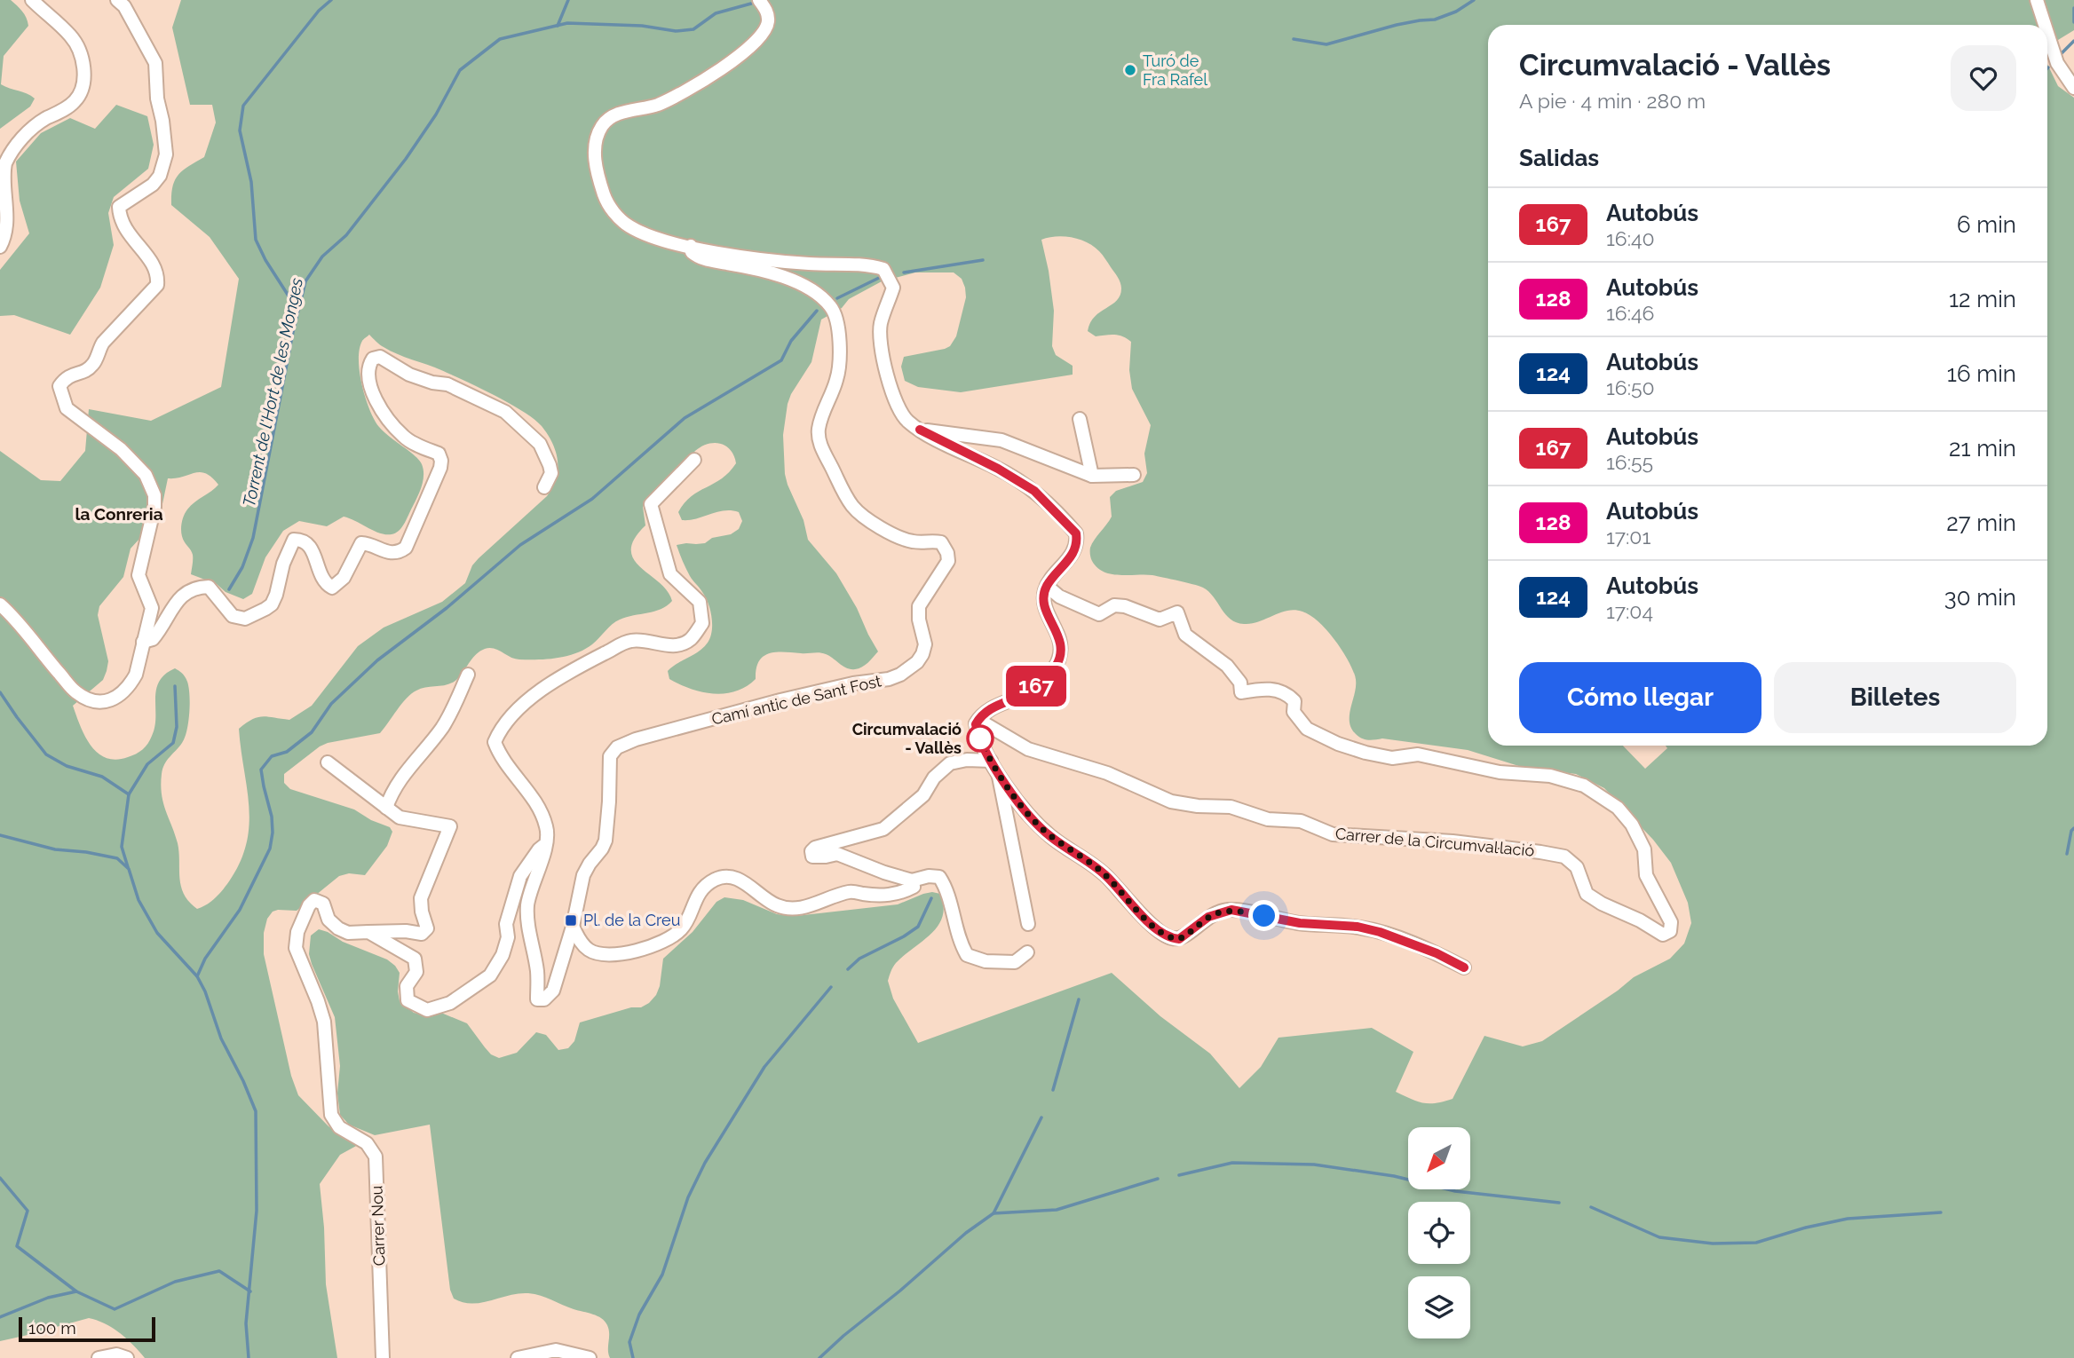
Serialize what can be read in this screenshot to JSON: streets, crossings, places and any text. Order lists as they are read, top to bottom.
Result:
{
  "streets": {
    "street": ["Camí antic de Sant Fost", "Carrer de la Circumval·lació", "Carrer Nou"]
  },
  "districts": ["la Conreria"],
  "water": ["Torrent de l'Hort de les Monges"],
  "places": {
    "other": ["Turó de Fra Rafel", "Circumvalació - Vallès"],
    "transit": ["Pl. de la Creu"]
  },
  "lines": ["bus line 167"],
  "scale_bar": "100 m",
  "north": "bottom left",
  "page": {
    "on_map": "167",
    "heading": [
      ["Circumvalació - Vallès", "A pie · 4 min · 280 m"],
      "Salidas"
    ],
    "list": [
      {
        "mark": "167",
        "name": "Autobús",
        "note": "16:40",
        "value": "6 min"
      },
      {
        "mark": "128",
        "name": "Autobús",
        "note": "16:46",
        "value": "12 min"
      },
      {
        "mark": "124",
        "name": "Autobús",
        "note": "16:50",
        "value": "16 min"
      },
      {
        "mark": "167",
        "name": "Autobús",
        "note": "16:55",
        "value": "21 min"
      },
      {
        "mark": "128",
        "name": "Autobús",
        "note": "17:01",
        "value": "27 min"
      },
      {
        "mark": "124",
        "name": "Autobús",
        "note": "17:04",
        "value": "30 min"
      }
    ],
    "buttons": ["Cómo llegar", "Billetes"],
    "scale": "100 m"
  }
}
